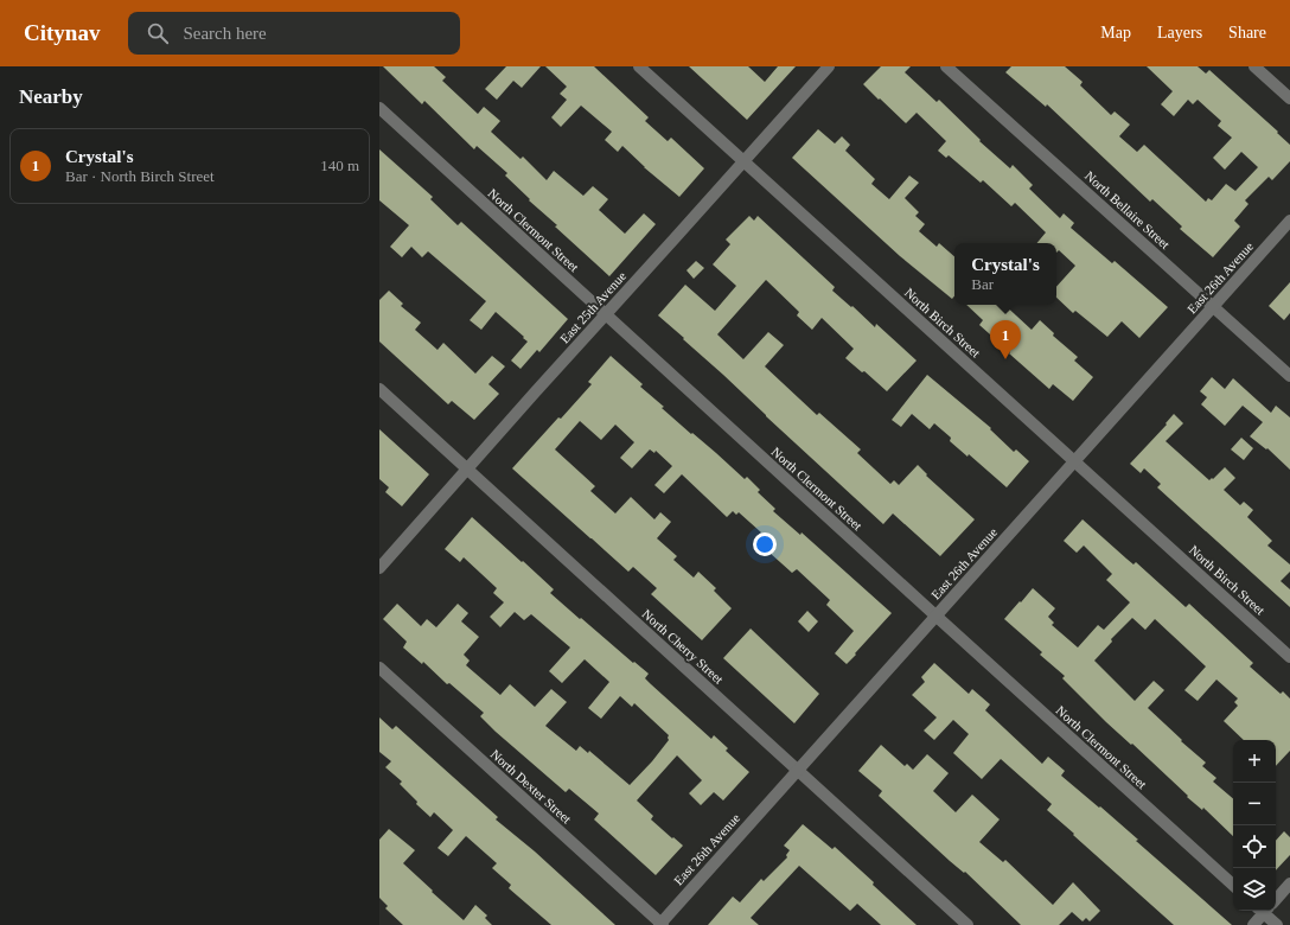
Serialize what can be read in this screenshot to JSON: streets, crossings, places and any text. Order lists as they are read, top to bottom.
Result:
{
  "streets": {
    "street": [
      "North Bellaire Street",
      "North Clermont Street",
      "East 26th Avenue",
      "East 25th Avenue",
      "North Birch Street",
      "North Cherry Street",
      "North Dexter Street"
    ]
  },
  "crossings": [
    ["North Bellaire Street", "East 26th Avenue"],
    ["North Clermont Street", "East 26th Avenue"],
    ["North Clermont Street", "East 25th Avenue"],
    ["East 26th Avenue", "North Birch Street"],
    ["East 26th Avenue", "North Cherry Street"],
    ["East 26th Avenue", "North Dexter Street"],
    ["East 25th Avenue", "North Birch Street"],
    ["East 25th Avenue", "North Cherry Street"]
  ],
  "page": {
    "header": "Citynav",
    "search": "Search here",
    "nav": ["Map", "Layers", "Share"],
    "heading": "Nearby",
    "list": [
      {
        "mark": "1",
        "name": "Crystal's",
        "note": "Bar · North Birch Street",
        "value": "140 m"
      }
    ],
    "popup": ["Crystal's", "Bar"],
    "pins": "1",
    "map_buttons": ["+", "−"]
  }
}
